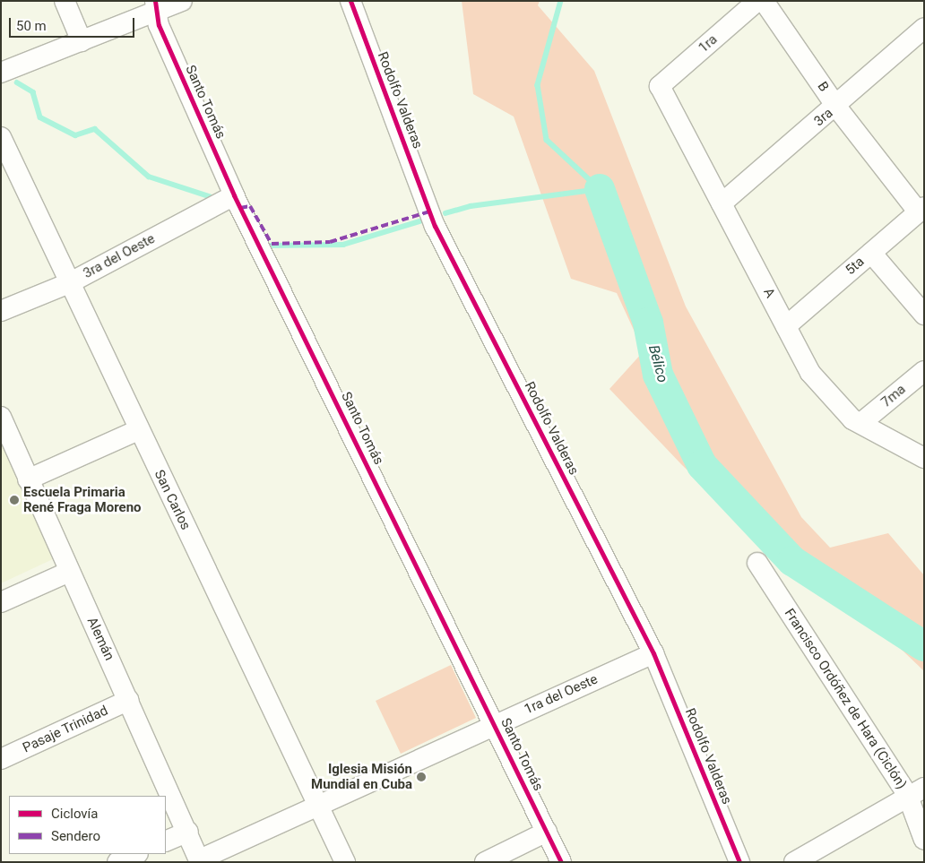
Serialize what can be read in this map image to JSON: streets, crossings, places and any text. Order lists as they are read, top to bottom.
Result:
{
  "streets": {
    "street": [
      "1ra",
      "B",
      "Rodolfo Valderas",
      "Santo Tomás",
      "3ra",
      "3ra del Oeste",
      "5ta",
      "A",
      "7ma",
      "San Carlos",
      "Alemán",
      "1ra del Oeste",
      "Francisco Ordóñez de Hara (Ciclón)",
      "Pasaje Trinidad"
    ]
  },
  "crossings": [
    ["1ra", "A"],
    ["B", "3ra"],
    ["B", "5ta"],
    ["Rodolfo Valderas", "1ra del Oeste"],
    ["Santo Tomás", "3ra del Oeste"],
    ["Santo Tomás", "1ra del Oeste"],
    ["3ra", "A"],
    ["3ra del Oeste", "San Carlos"],
    ["5ta", "A"],
    ["A", "7ma"],
    ["San Carlos", "1ra del Oeste"],
    ["Alemán", "1ra del Oeste"],
    ["Alemán", "Pasaje Trinidad"]
  ],
  "water": ["Bélico"],
  "places": ["Escuela Primaria René Fraga Moreno", "Iglesia Misión Mundial en Cuba"],
  "legend": ["Ciclovía", "Sendero"],
  "scale_bar": "50 m"
}
